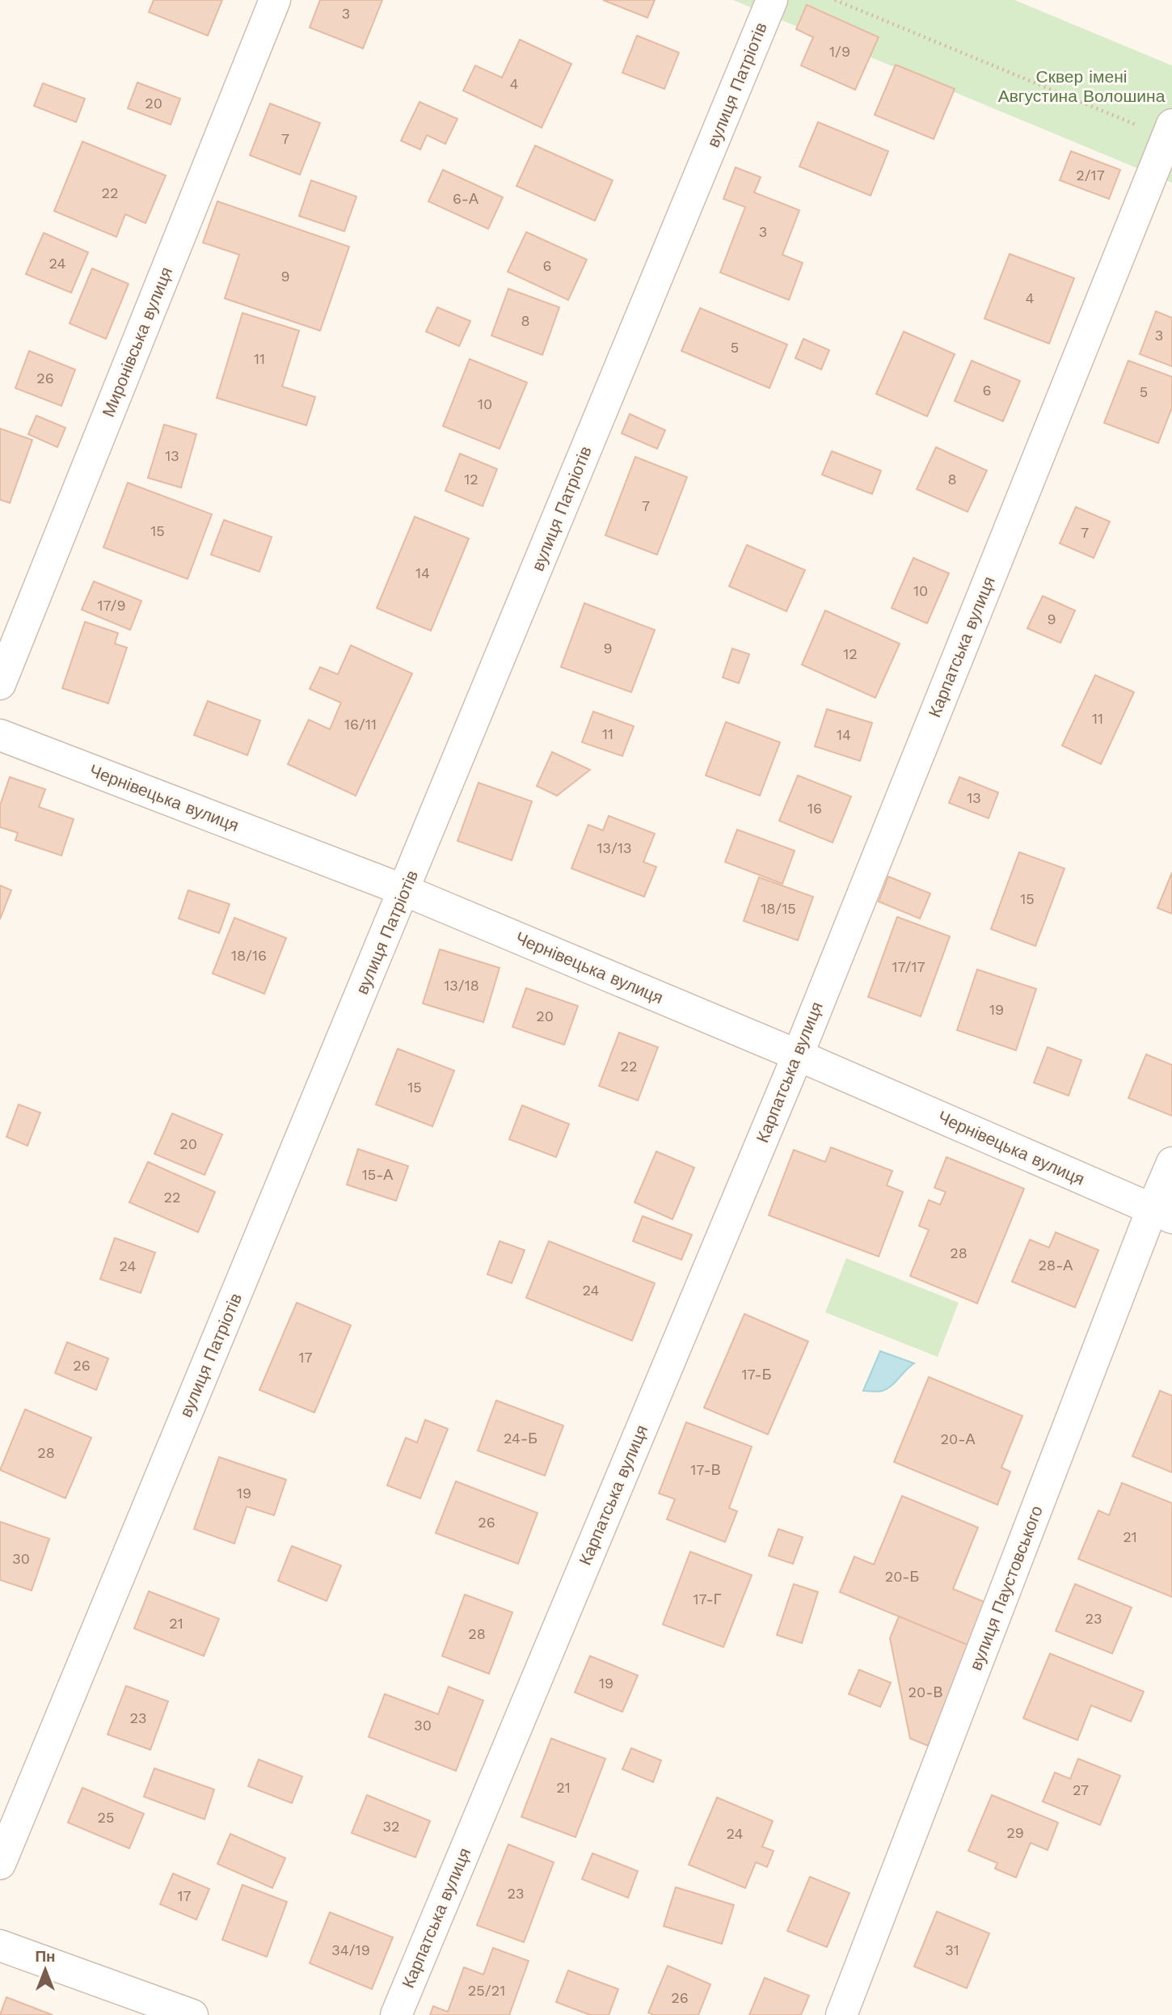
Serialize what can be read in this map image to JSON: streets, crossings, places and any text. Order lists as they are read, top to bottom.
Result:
{
  "streets": {
    "street": [
      "вулиця Патріотів",
      "Миронівська вулиця",
      "Карпатська вулиця",
      "Чернівецька вулиця",
      "вулиця Паустовського"
    ]
  },
  "crossings": [
    ["вулиця Патріотів", "Чернівецька вулиця"],
    ["Карпатська вулиця", "Чернівецька вулиця"],
    ["Чернівецька вулиця", "вулиця Паустовського"]
  ],
  "parks": ["Сквер імені Августина Волошина"],
  "house_numbers": [
    "3",
    "1/9",
    "4",
    "20",
    "7",
    "2/17",
    "22",
    "6-А",
    "3",
    "24",
    "6",
    "9",
    "4",
    "8",
    "3",
    "5",
    "11",
    "26",
    "6",
    "5",
    "10",
    "13",
    "12",
    "8",
    "7",
    "15",
    "7",
    "14",
    "10",
    "17/9",
    "9",
    "9",
    "12",
    "11",
    "16/11",
    "11",
    "14",
    "13",
    "16",
    "13/13",
    "15",
    "18/15",
    "18/16",
    "17/17",
    "13/18",
    "19",
    "20",
    "22",
    "15",
    "20",
    "15-А",
    "22",
    "28",
    "28-А",
    "24",
    "24",
    "17",
    "26",
    "17-Б",
    "24-Б",
    "20-А",
    "28",
    "17-В",
    "19",
    "26",
    "21",
    "30",
    "20-Б",
    "17-Г",
    "23",
    "21",
    "28",
    "19",
    "20-В",
    "23",
    "30",
    "21",
    "27",
    "25",
    "32",
    "29",
    "24",
    "23",
    "17",
    "34/19",
    "31",
    "25/21",
    "26"
  ],
  "north": "top"
}
